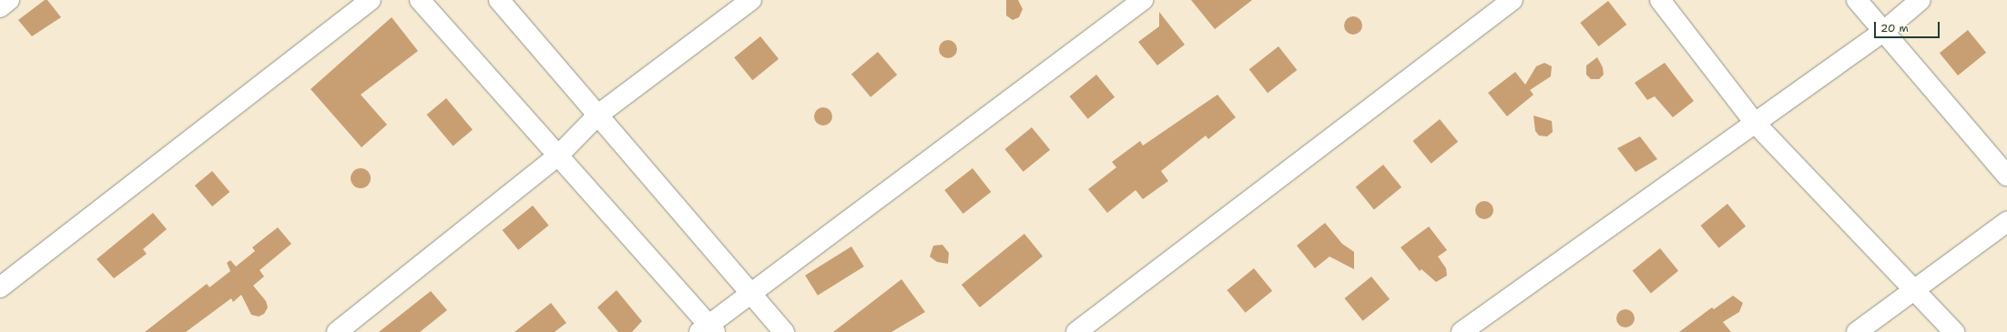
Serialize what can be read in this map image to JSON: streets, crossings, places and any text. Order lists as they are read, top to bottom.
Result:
{
  "scale_bar": "20 m"
}
